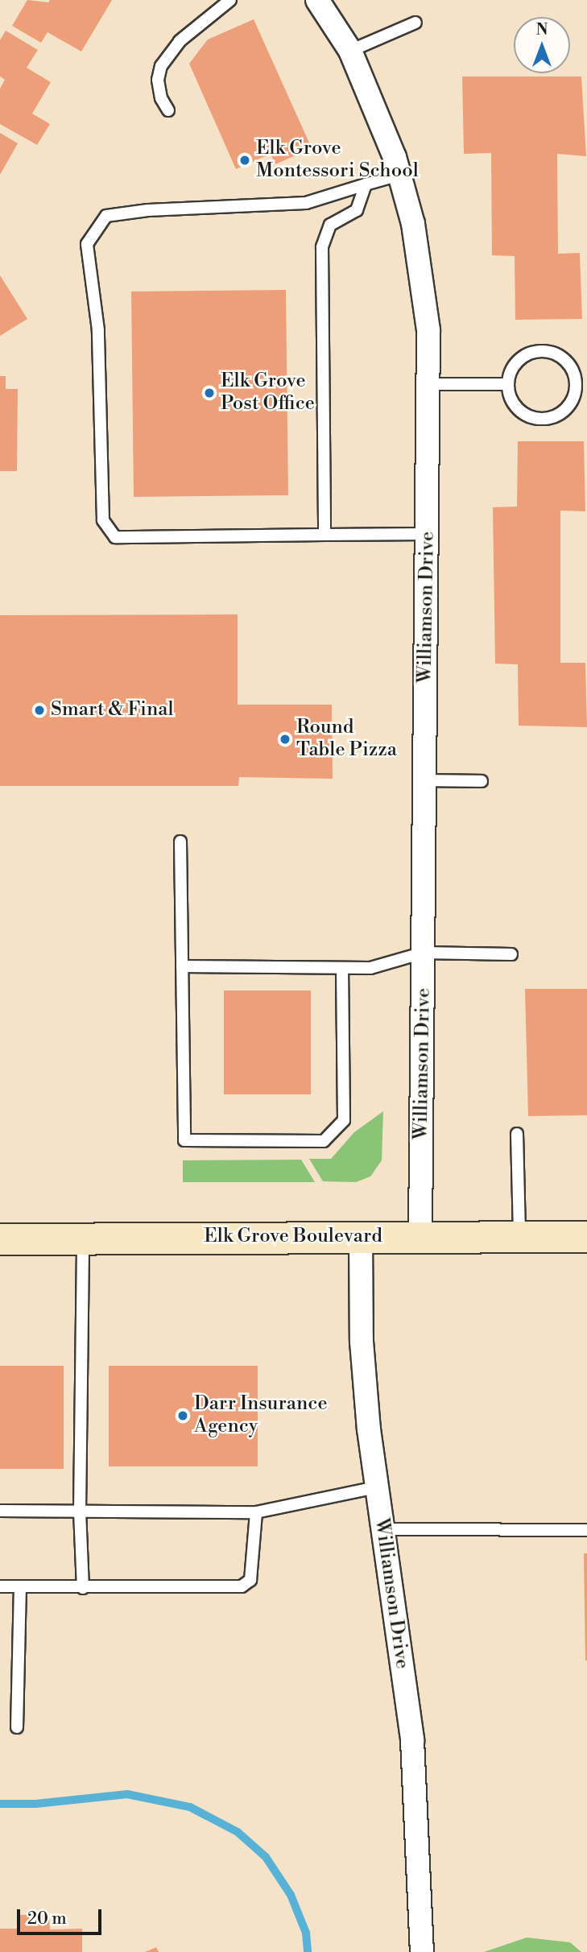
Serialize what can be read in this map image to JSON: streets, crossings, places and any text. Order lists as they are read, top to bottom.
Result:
{
  "streets": {
    "main road": ["Elk Grove Boulevard"],
    "street": ["Williamson Drive"]
  },
  "crossings": [
    ["Williamson Drive", "Elk Grove Boulevard"]
  ],
  "places": [
    "Elk Grove Montessori School",
    "Elk Grove Post Office",
    "Smart & Final",
    "Round Table Pizza",
    "Darr Insurance Agency"
  ],
  "scale_bar": "20 m",
  "north": "top"
}
